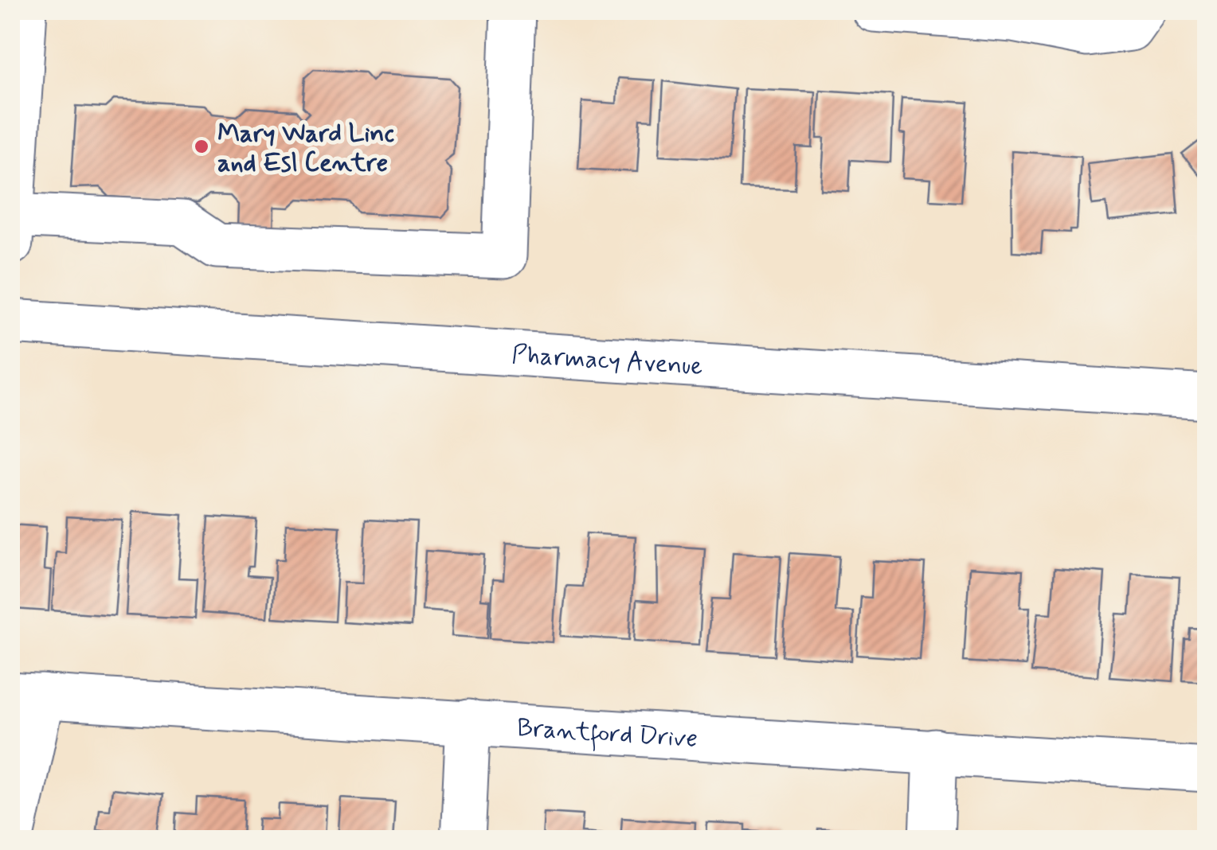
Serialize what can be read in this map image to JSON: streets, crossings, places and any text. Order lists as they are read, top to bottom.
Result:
{
  "streets": {
    "street": ["Pharmacy Avenue", "Brantford Drive"]
  },
  "places": ["Mary Ward Linc and Esl Centre"]
}
